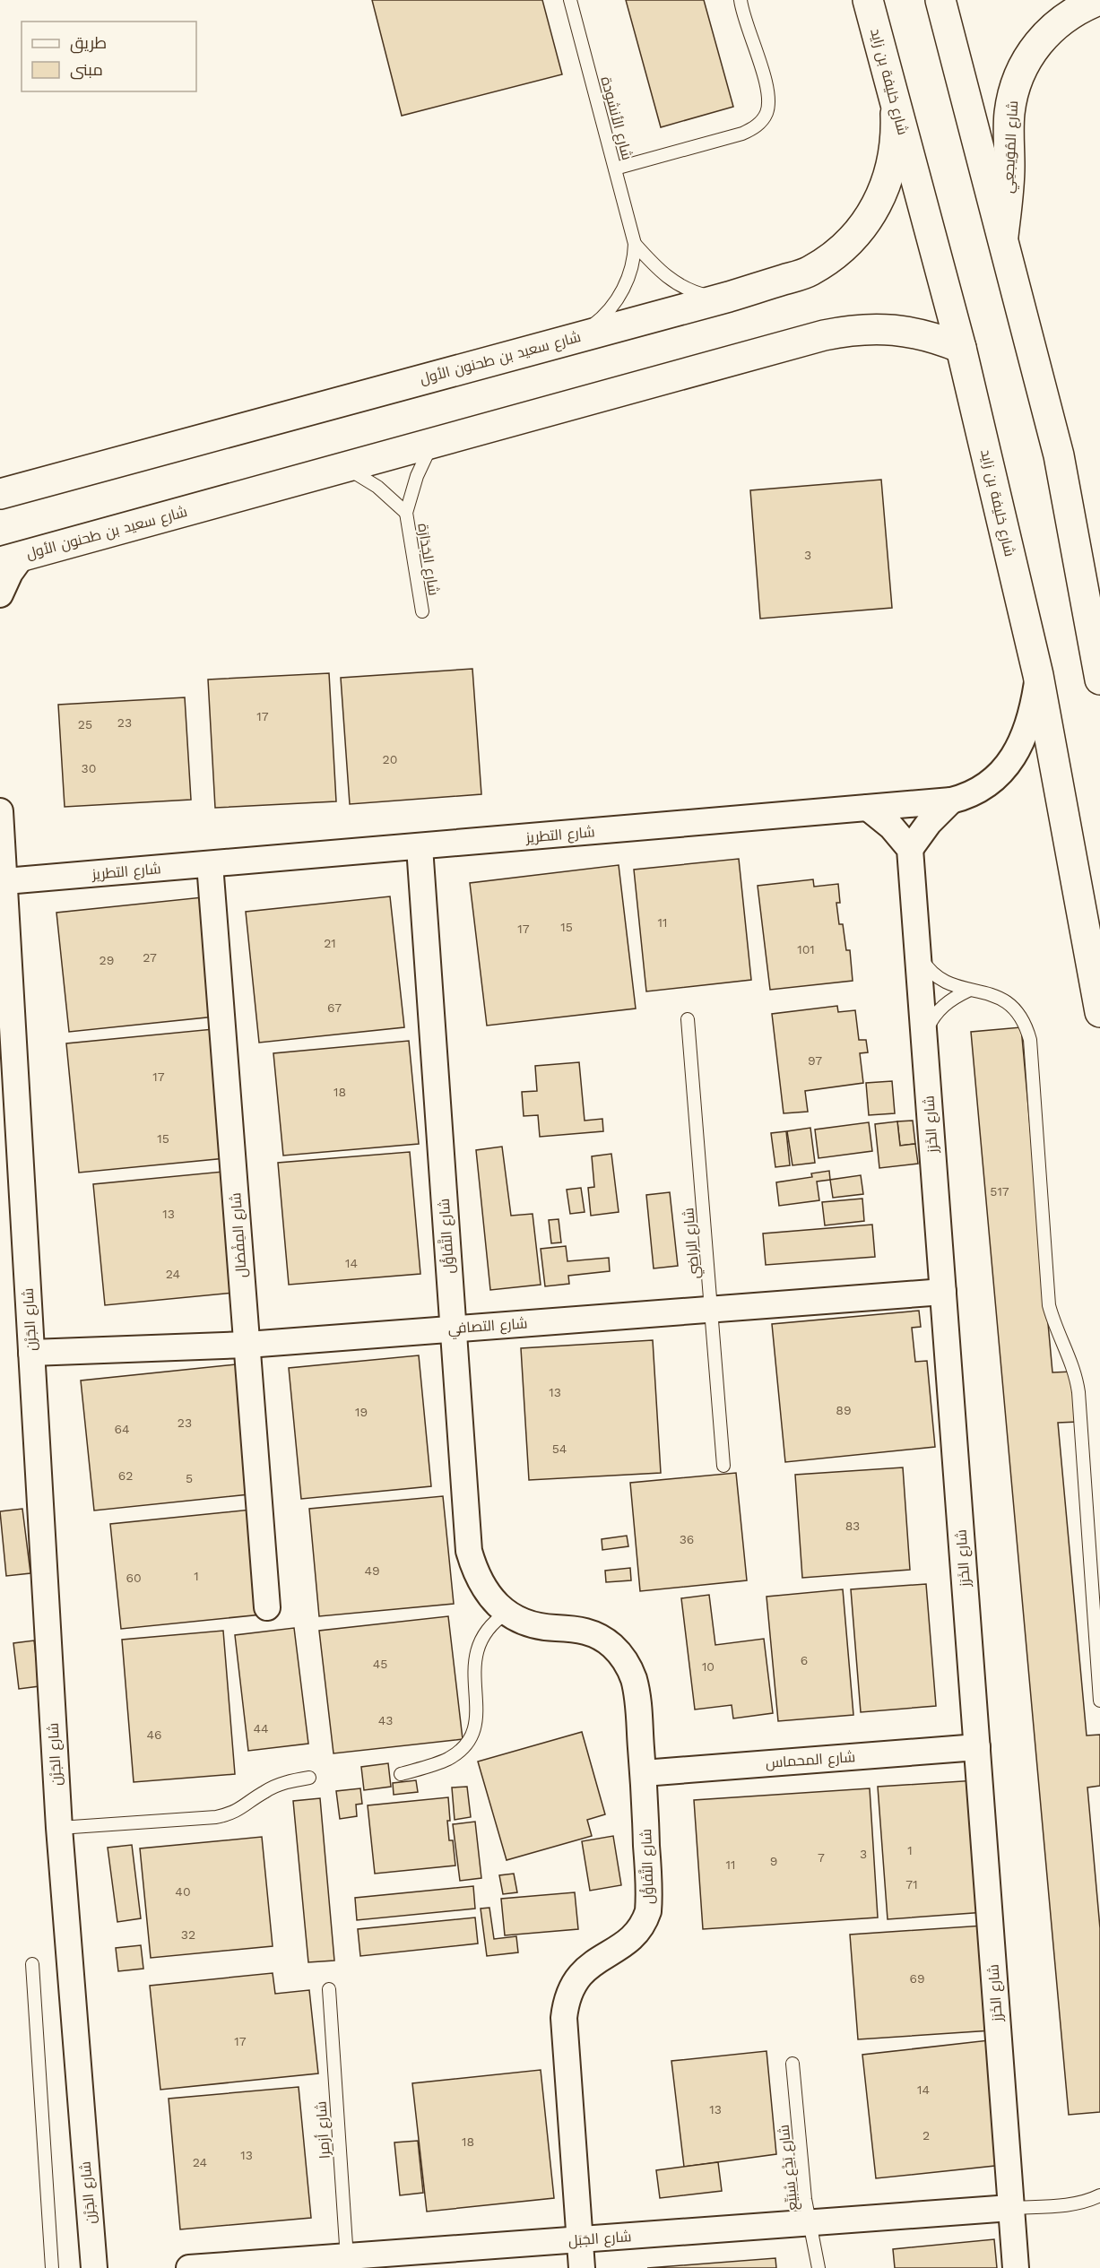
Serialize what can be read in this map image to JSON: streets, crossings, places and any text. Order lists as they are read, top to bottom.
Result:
{
  "streets": {
    "main road": ["شارع خليفة بن زايد", "شارع المُوَيجعِي", "شارع سعيد بن طحنون الأول"],
    "street": [
      "شارع التطريز",
      "شارع الخَرَز",
      "شارع المِفْضال",
      "شارع التَّفَاؤُل",
      "شارع الجَرْن",
      "شارع التصافي",
      "شارع المحماس",
      "شارع الجَبَل"
    ],
    "lane": [
      "شارع الأنشودة",
      "شارع الجَدَارَة",
      "شارع الراضي",
      "شارع أزمرا",
      "شارع بَدْع سْبَيِّع"
    ]
  },
  "crossings": [
    ["شارع خليفة بن زايد", "شارع سعيد بن طحنون الأول"],
    ["شارع خليفة بن زايد", "شارع التطريز"],
    ["شارع الأنشودة", "شارع سعيد بن طحنون الأول"],
    ["شارع سعيد بن طحنون الأول", "شارع الجَدَارَة"],
    ["شارع التطريز", "شارع المِفْضال"],
    ["شارع التطريز", "شارع التَّفَاؤُل"],
    ["شارع التطريز", "شارع الجَرْن"],
    ["شارع الخَرَز", "شارع التصافي"],
    ["شارع الخَرَز", "شارع المحماس"],
    ["شارع الخَرَز", "شارع الجَبَل"],
    ["شارع المِفْضال", "شارع التصافي"],
    ["شارع التَّفَاؤُل", "شارع التصافي"],
    ["شارع التَّفَاؤُل", "شارع المحماس"],
    ["شارع التَّفَاؤُل", "شارع الجَبَل"],
    ["شارع الراضي", "شارع التصافي"],
    ["شارع الجَرْن", "شارع التصافي"],
    ["شارع أزمرا", "شارع الجَبَل"],
    ["شارع بَدْع سْبَيِّع", "شارع الجَبَل"]
  ],
  "house_numbers": [
    "3",
    "17",
    "23",
    "25",
    "20",
    "30",
    "11",
    "15",
    "17",
    "21",
    "101",
    "27",
    "29",
    "67",
    "97",
    "17",
    "18",
    "15",
    "517",
    "13",
    "14",
    "24",
    "13",
    "89",
    "19",
    "23",
    "64",
    "54",
    "62",
    "5",
    "83",
    "36",
    "49",
    "1",
    "60",
    "6",
    "45",
    "10",
    "43",
    "44",
    "46",
    "1",
    "3",
    "7",
    "9",
    "11",
    "71",
    "40",
    "32",
    "69",
    "17",
    "14",
    "13",
    "2",
    "18",
    "13",
    "24"
  ],
  "legend": ["طريق", "مبنى"]
}
